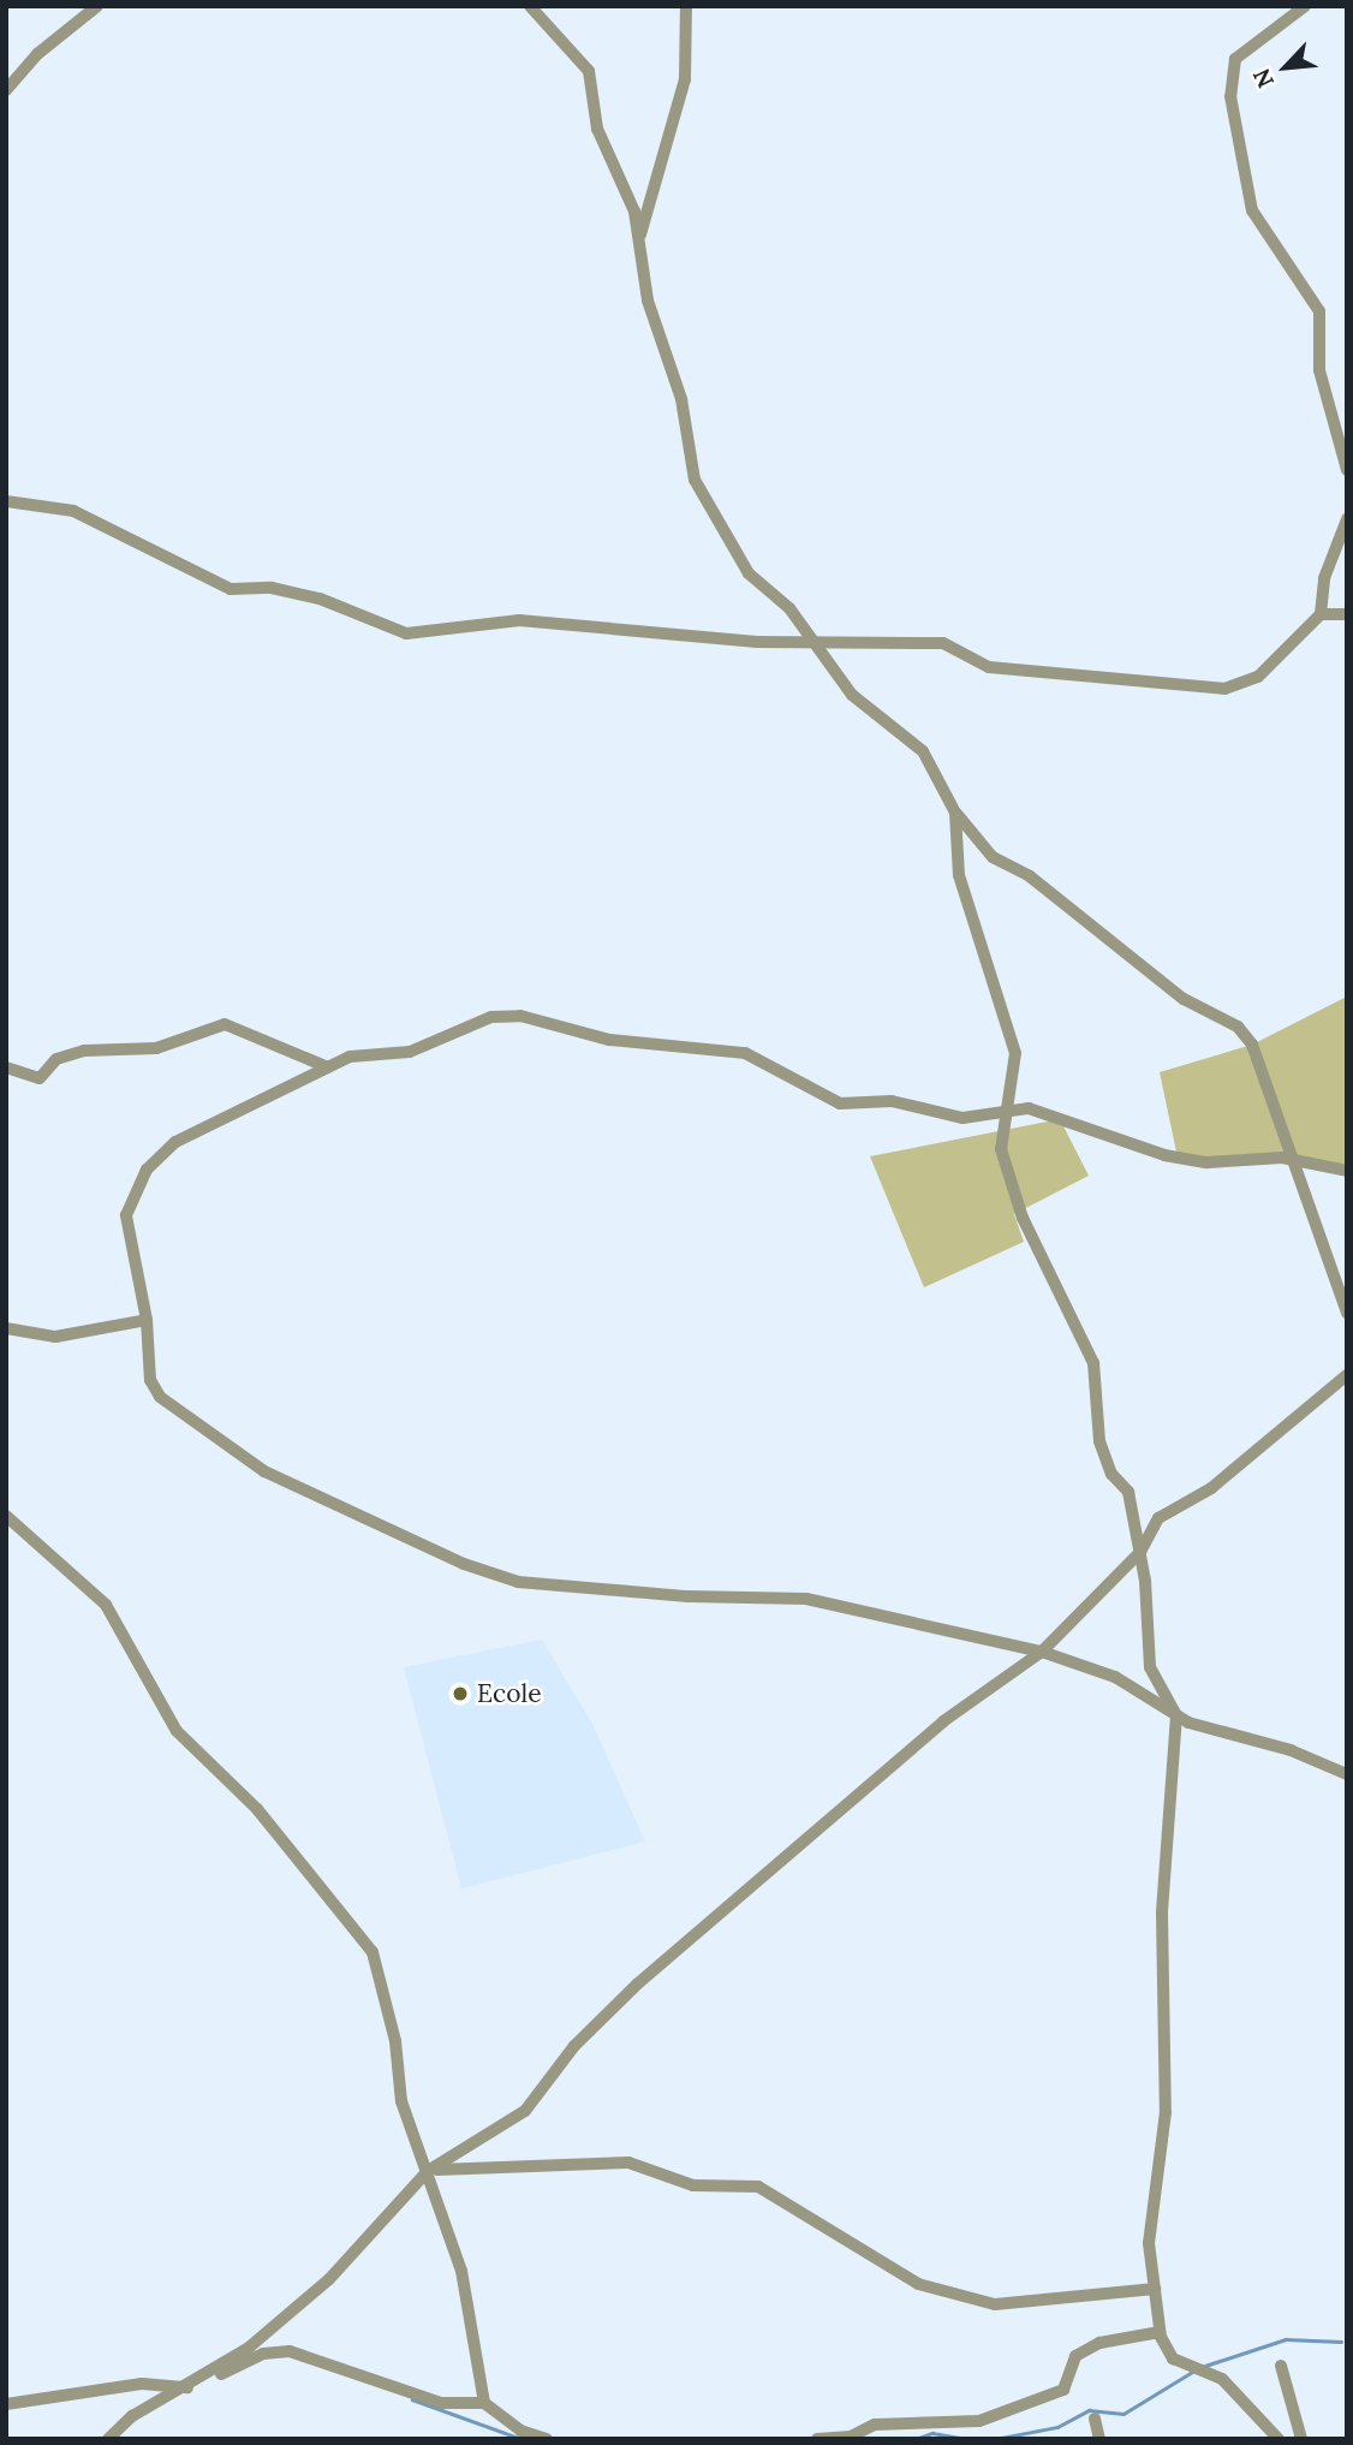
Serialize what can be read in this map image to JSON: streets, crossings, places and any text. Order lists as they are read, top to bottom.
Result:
{
  "places": ["Ecole"],
  "north": "bottom left"
}
